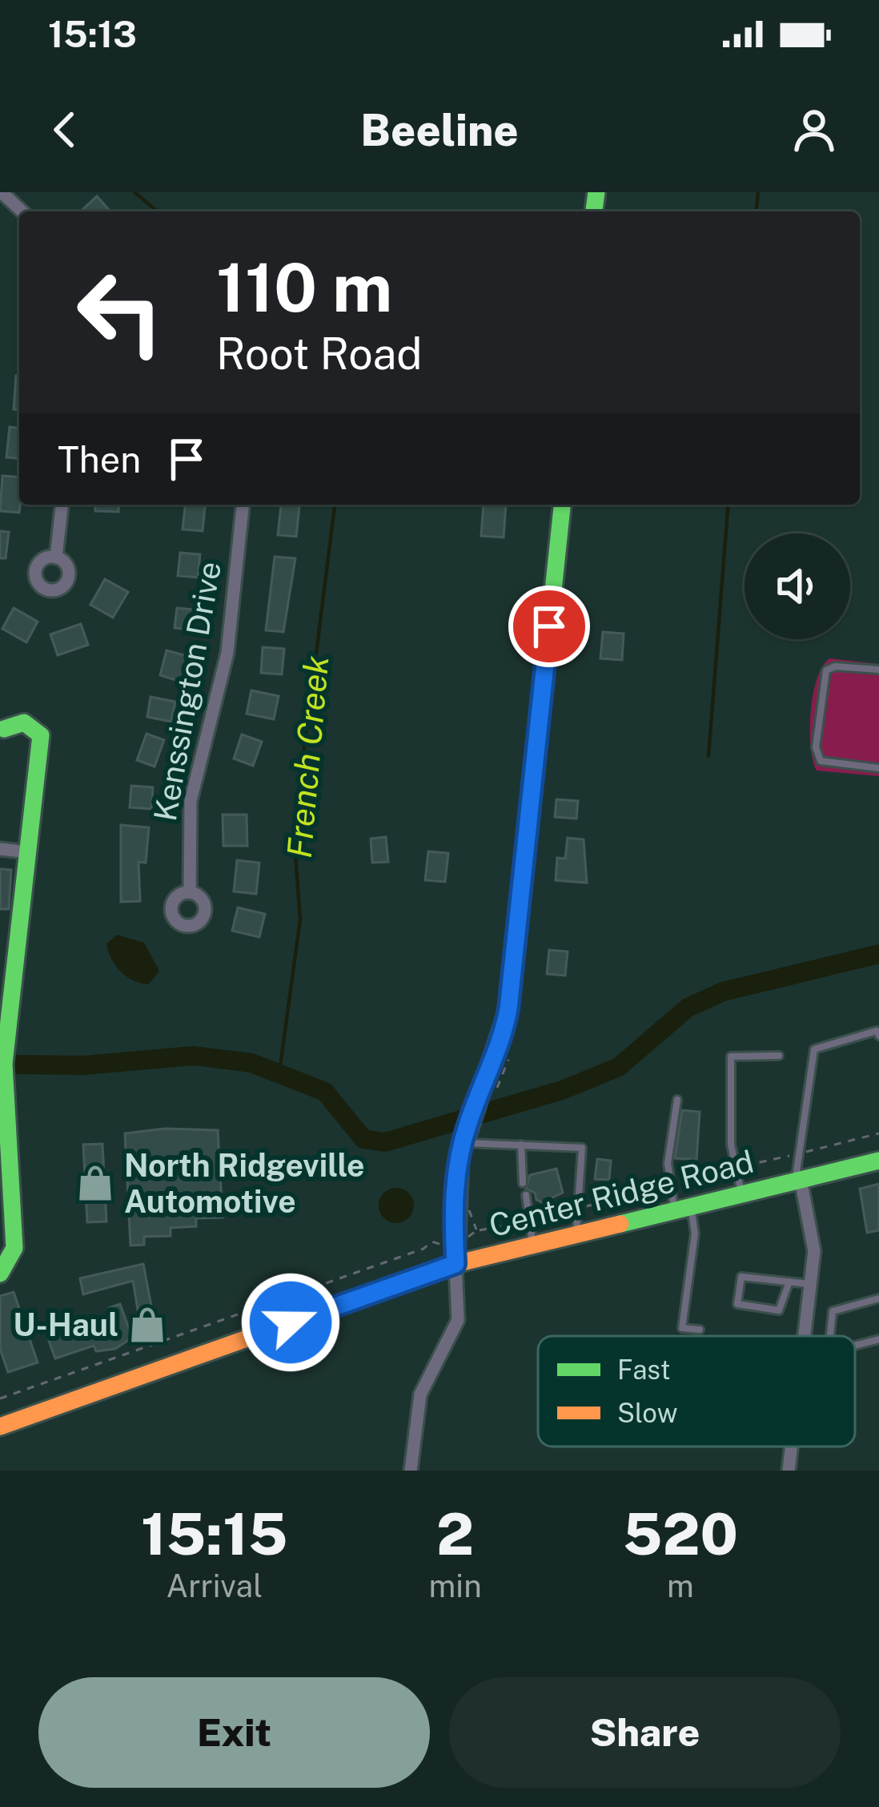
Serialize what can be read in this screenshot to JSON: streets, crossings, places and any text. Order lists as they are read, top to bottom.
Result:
{
  "streets": {
    "street": ["Kenssington Drive", "Center Ridge Road"]
  },
  "water": ["French Creek"],
  "places": {
    "shop": ["North Ridgeville Automotive", "U-Haul"]
  },
  "legend": ["Fast", "Slow"],
  "page": {
    "status": "15:13",
    "header": "Beeline",
    "turn": ["110 m", "Root Road"],
    "then": "Then",
    "eta": [
      "15:15",
      "Arrival",
      "2",
      "min",
      "520",
      "m"
    ],
    "buttons": ["Exit", "Share"]
  }
}
